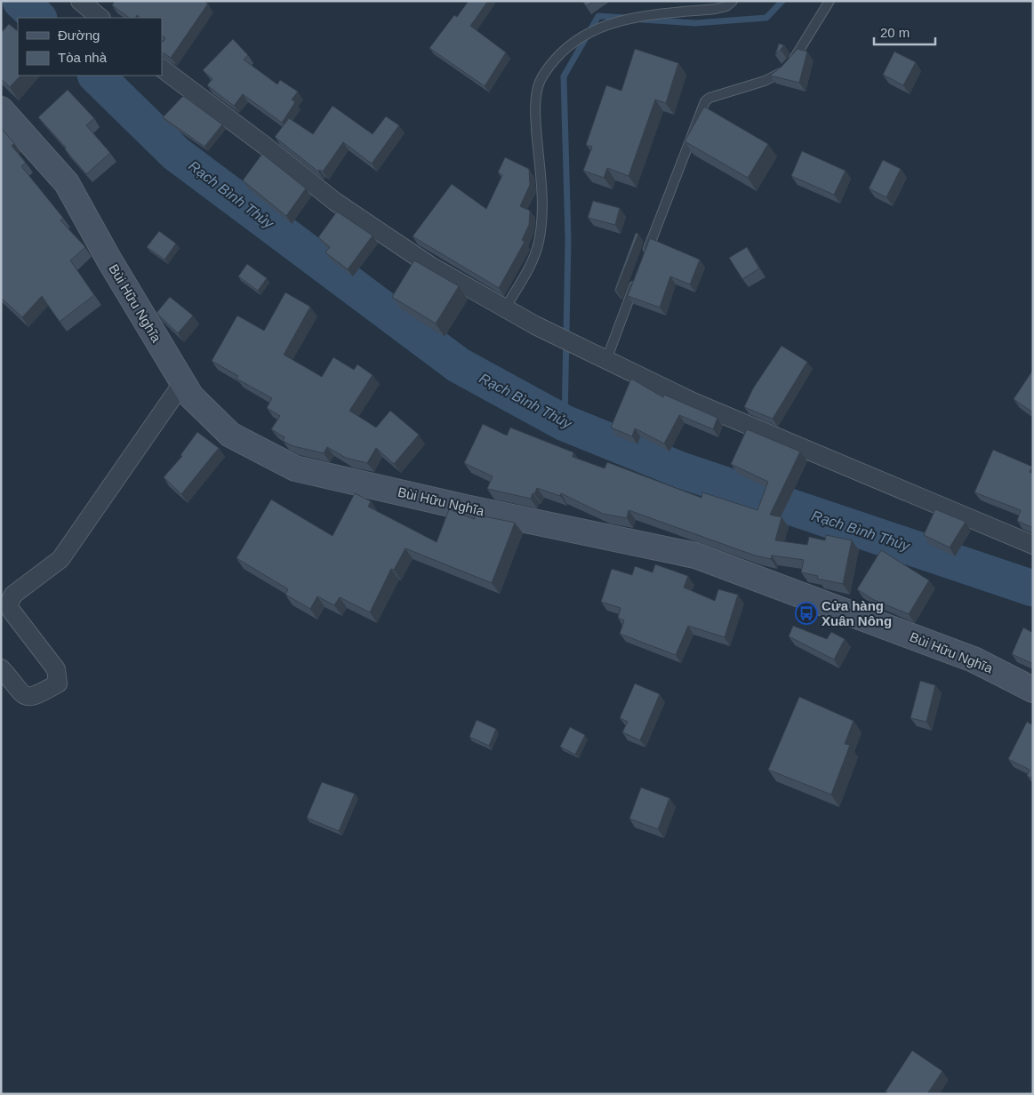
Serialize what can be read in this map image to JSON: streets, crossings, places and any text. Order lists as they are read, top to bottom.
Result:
{
  "streets": {
    "main road": ["Bùi Hữu Nghĩa"]
  },
  "water": ["Rạch Bình Thủy"],
  "places": {
    "bus stop": ["Cửa hàng Xuân Nông"]
  },
  "legend": ["Đường", "Tòa nhà"],
  "scale_bar": "20 m"
}
